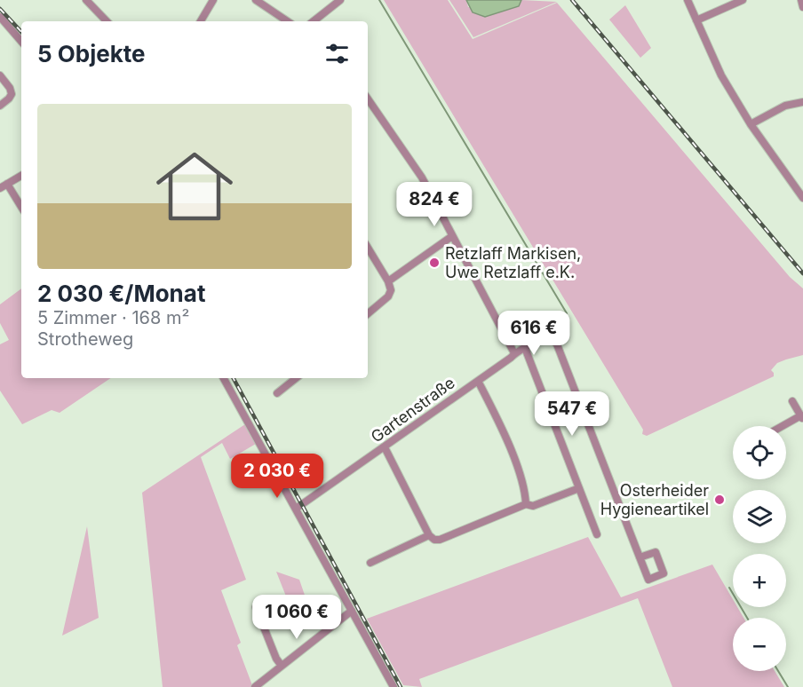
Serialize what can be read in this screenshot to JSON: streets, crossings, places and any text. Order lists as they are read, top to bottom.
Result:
{
  "streets": {
    "street": ["Gartenstraße"]
  },
  "places": ["Retzlaff Markisen, Uwe Retzlaff e.K.", "Osterheider Hygieneartikel"],
  "page": {
    "heading": "5 Objekte",
    "list": [
      {
        "name": "2 030 €/Monat",
        "note": "5 Zimmer · 168 m² · Strotheweg"
      }
    ],
    "price": [
      "824 €",
      "616 €",
      "547 €",
      "2 030 €",
      "1 060 €"
    ],
    "map_buttons": ["+", "−"]
  }
}
